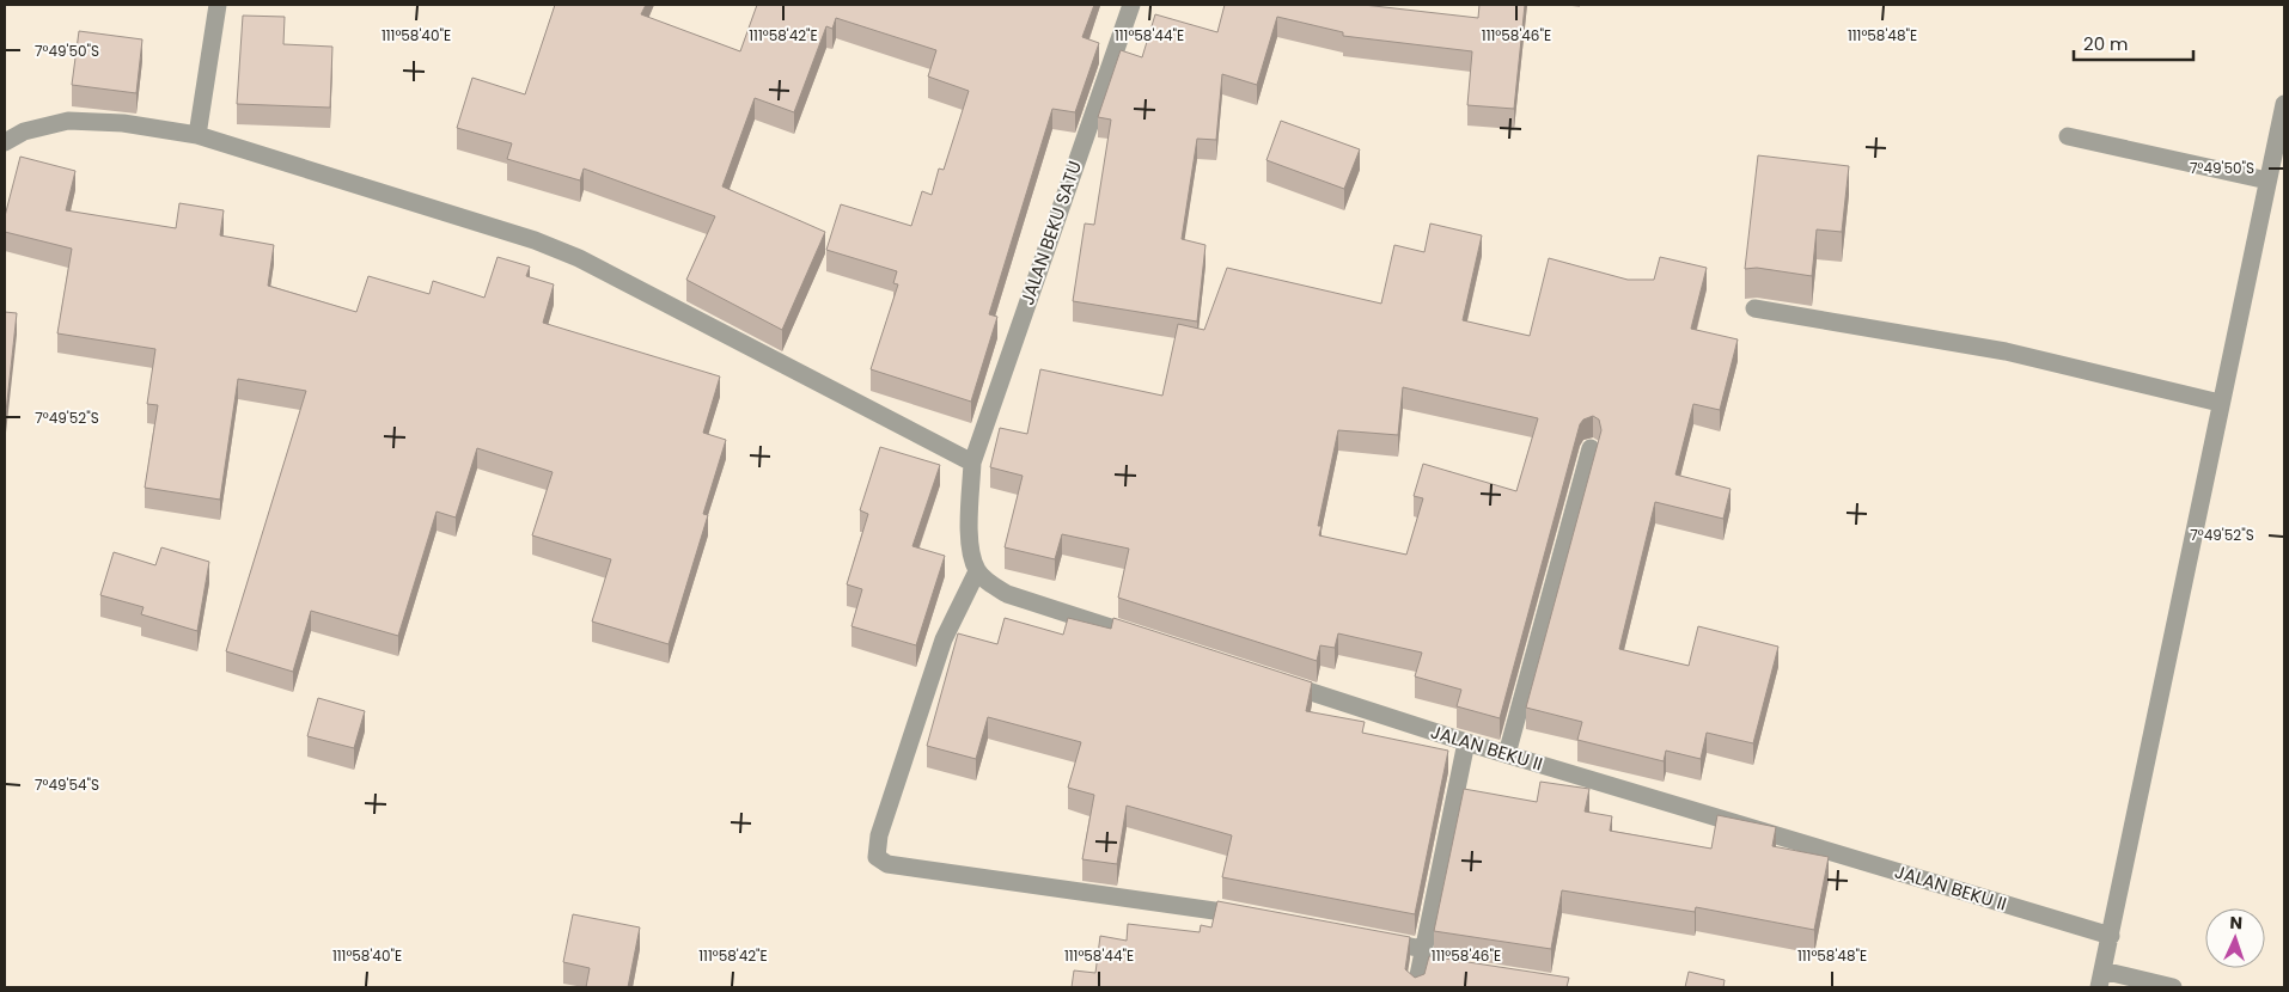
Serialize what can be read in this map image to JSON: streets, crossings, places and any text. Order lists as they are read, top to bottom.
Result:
{
  "streets": {
    "street": ["JALAN BEKU SATU", "JALAN BEKU II"]
  },
  "scale_bar": "20 m",
  "north": "top",
  "coordinates": [
    "111°58'40\"E",
    "111°58'42\"E",
    "111°58'44\"E",
    "111°58'46\"E",
    "111°58'48\"E",
    "7°49'50\"S",
    "7°49'52\"S",
    "7°49'54\"S"
  ]
}
